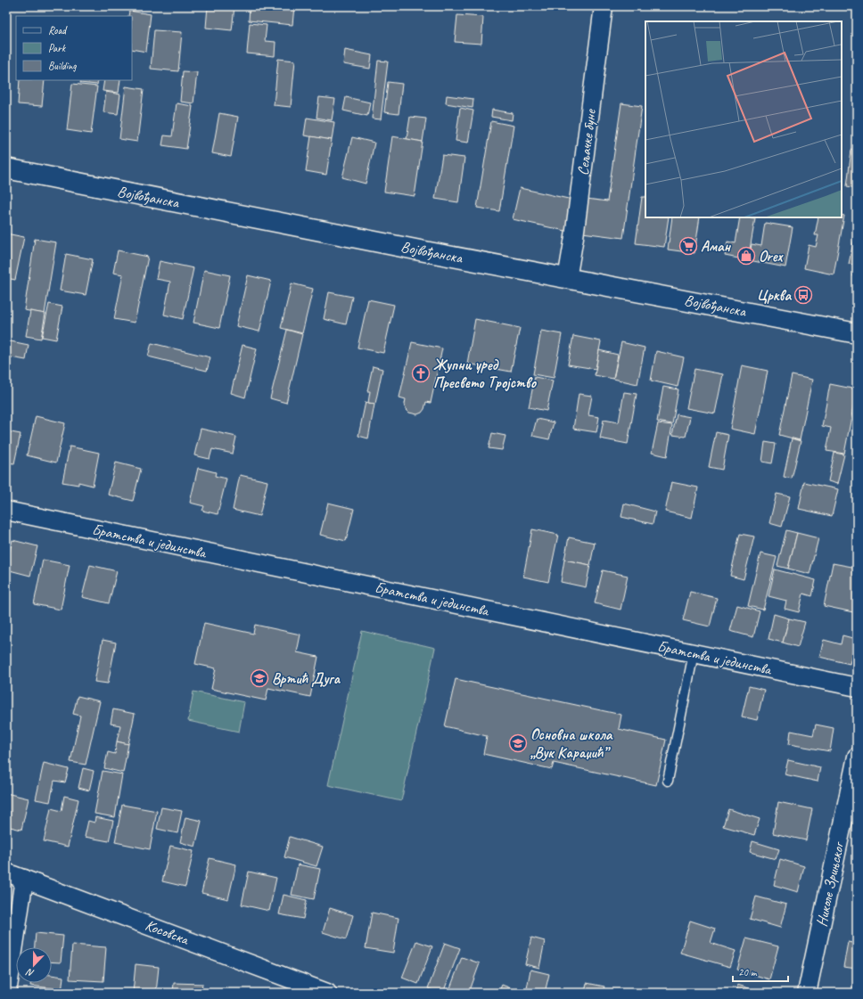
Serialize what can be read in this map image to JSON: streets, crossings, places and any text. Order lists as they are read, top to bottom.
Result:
{
  "streets": {
    "main road": ["Војвођанска"],
    "street": [
      "Сељачке буне",
      "Братства и јединства",
      "Николе Зрињског",
      "Косовска"
    ]
  },
  "crossings": [
    ["Сељачке буне", "Војвођанска"]
  ],
  "places": {
    "supermarket": ["Аман"],
    "shop": ["Orex"],
    "bus stop": ["Црква"],
    "church": ["Жупни уред Пресвето Тројство"],
    "school or university": ["Вртић Дуга", "Основна школа „Вук Караџић”"]
  },
  "legend": ["Road", "Park", "Building"],
  "scale_bar": "20 m",
  "north": "bottom"
}
